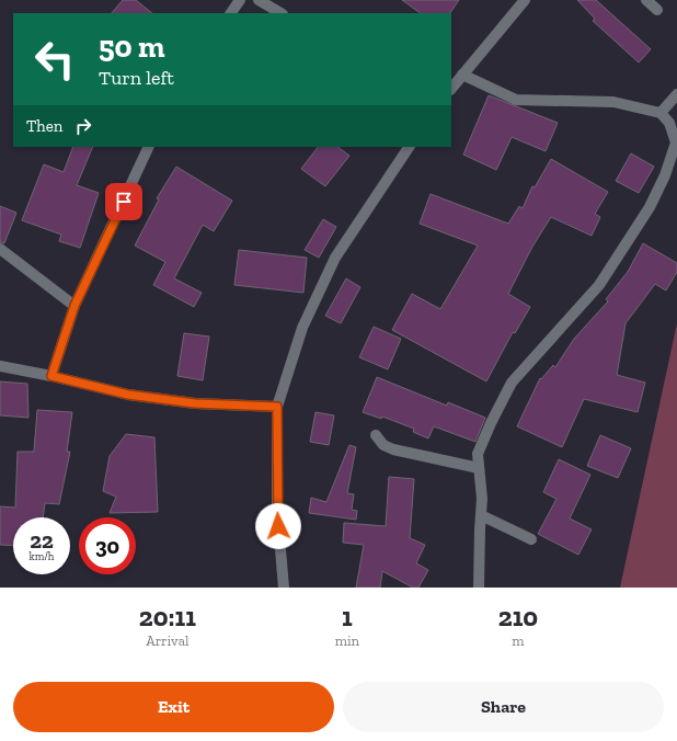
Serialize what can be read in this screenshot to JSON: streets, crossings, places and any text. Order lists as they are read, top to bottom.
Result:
{
  "page": {
    "turn": ["50 m", "Turn left"],
    "then": "Then",
    "speed": "22 km/h",
    "limit": "30",
    "eta": [
      "20:11",
      "Arrival",
      "1",
      "min",
      "210",
      "m"
    ],
    "buttons": ["Exit", "Share"]
  }
}
